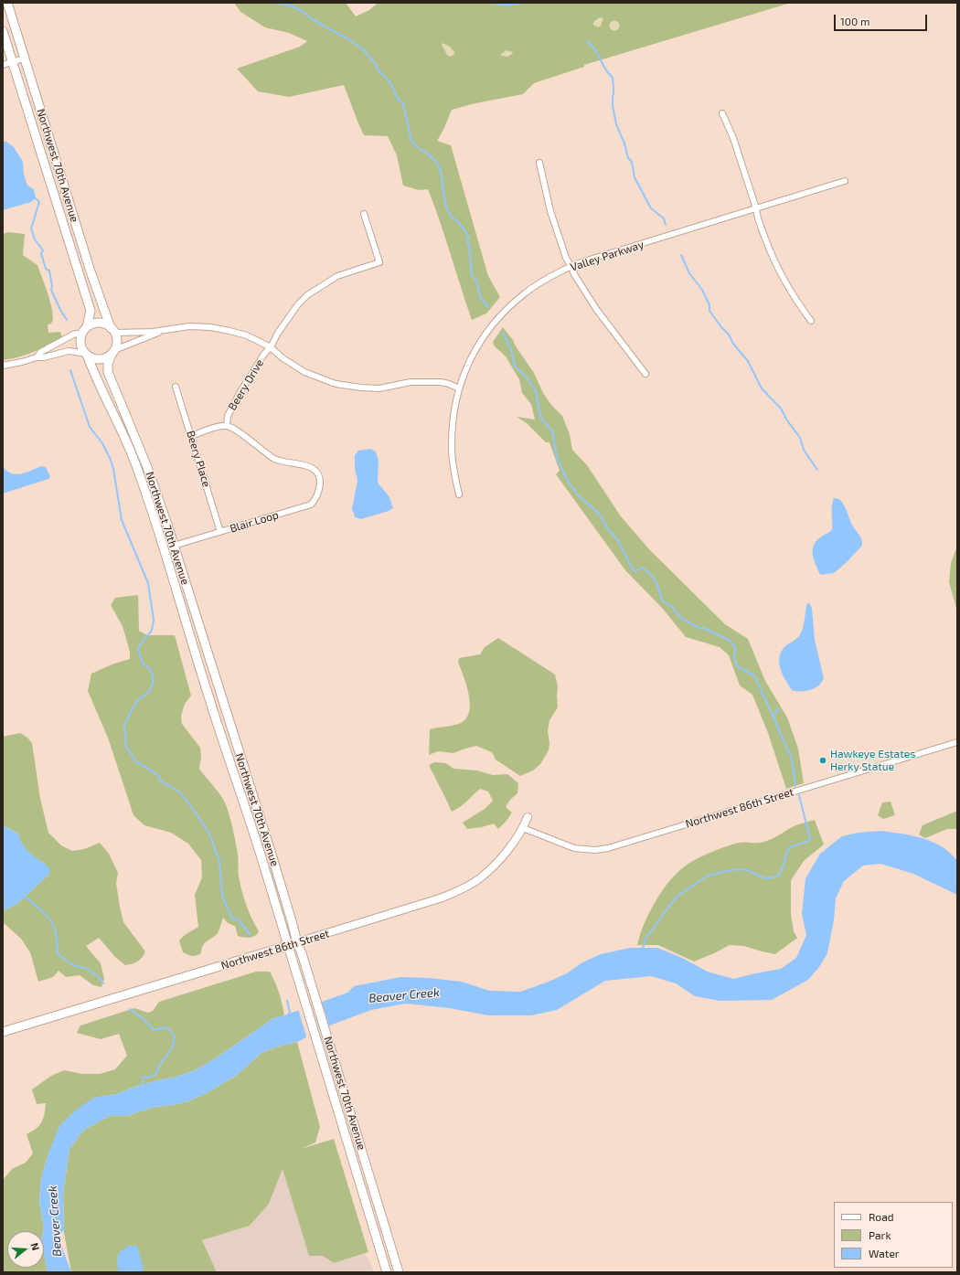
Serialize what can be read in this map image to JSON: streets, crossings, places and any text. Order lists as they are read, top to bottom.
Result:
{
  "streets": {
    "main road": ["Northwest 70th Avenue", "Northwest 86th Street"],
    "street": [
      "Valley Parkway",
      "Beery Drive",
      "Beery Place",
      "Blair Loop"
    ]
  },
  "crossings": [
    ["Northwest 70th Avenue", "Blair Loop"],
    ["Northwest 70th Avenue", "Northwest 86th Street"],
    ["Beery Drive", "Blair Loop"],
    ["Beery Place", "Blair Loop"]
  ],
  "water": ["Beaver Creek"],
  "places": ["Hawkeye Estates Herky Statue"],
  "legend": ["Road", "Park", "Water"],
  "scale_bar": "100 m",
  "north": "right"
}
